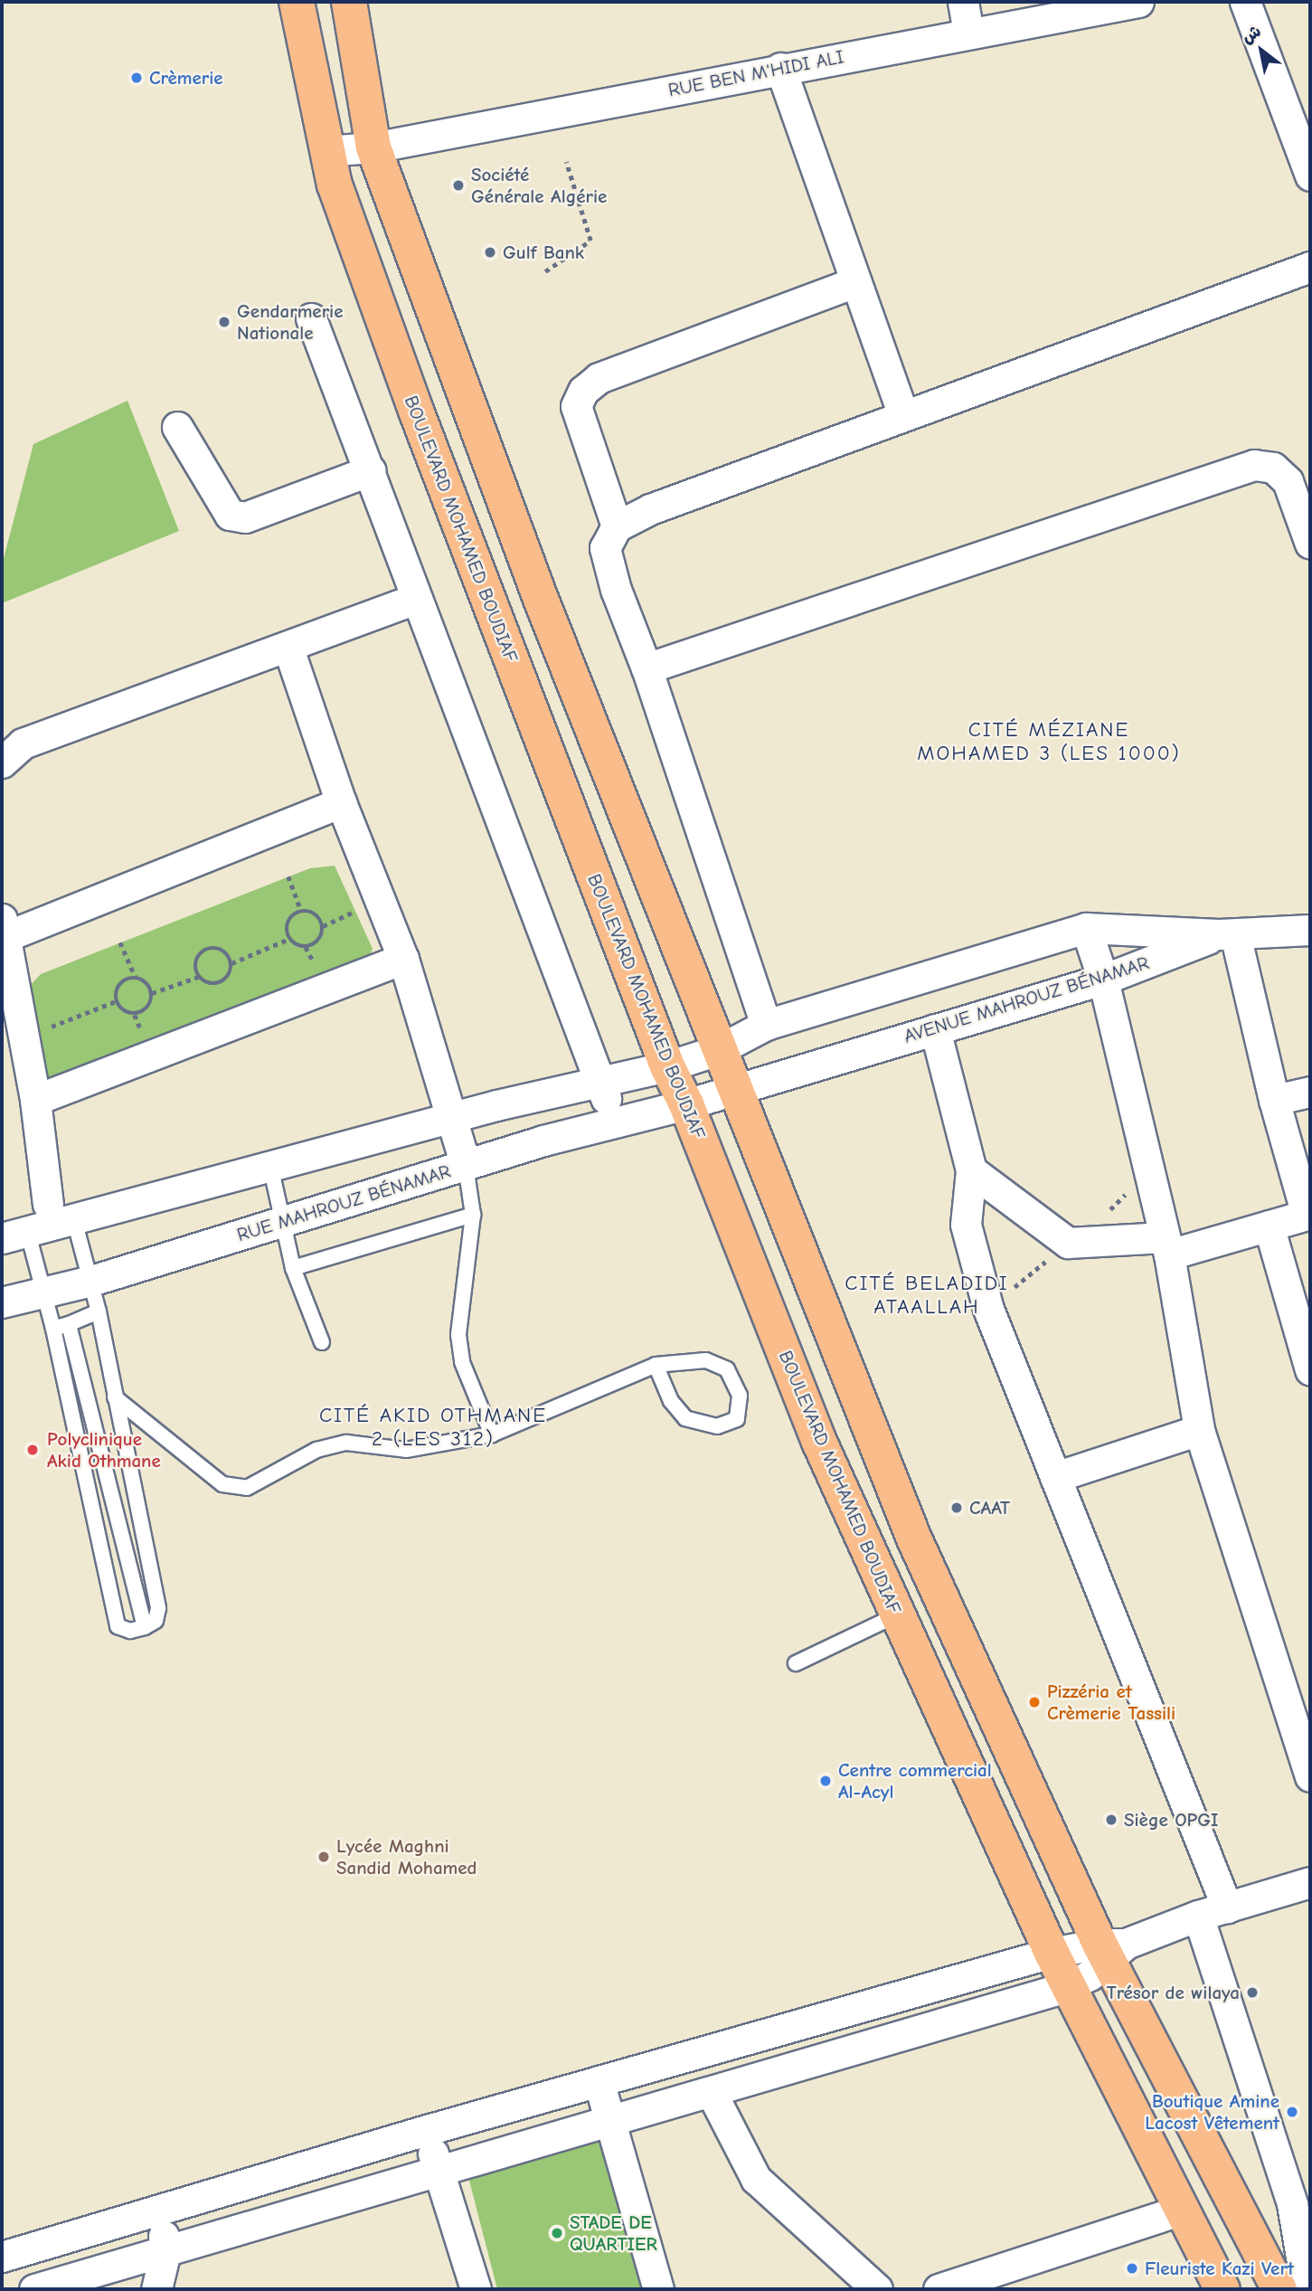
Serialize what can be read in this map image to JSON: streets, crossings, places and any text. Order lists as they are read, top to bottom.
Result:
{
  "streets": {
    "main road": ["BOULEVARD MOHAMED BOUDIAF"],
    "street": ["RUE BEN M'HIDI ALI", "AVENUE MAHROUZ BÉNAMAR", "RUE MAHROUZ BÉNAMAR"]
  },
  "crossings": [
    ["RUE BEN M'HIDI ALI", "BOULEVARD MOHAMED BOUDIAF"],
    ["BOULEVARD MOHAMED BOUDIAF", "AVENUE MAHROUZ BÉNAMAR"],
    ["BOULEVARD MOHAMED BOUDIAF", "RUE MAHROUZ BÉNAMAR"],
    ["AVENUE MAHROUZ BÉNAMAR", "RUE MAHROUZ BÉNAMAR"]
  ],
  "districts": ["CITÉ MÉZIANE MOHAMED 3 (LES 1000)", "CITÉ BELADIDI ATAALLAH", "CITÉ AKID OTHMANE 2 (LES 312)"],
  "places": [
    "Crèmerie",
    "Société Générale Algérie",
    "Gulf Bank",
    "Gendarmerie Nationale",
    "Polyclinique Akid Othmane",
    "CAAT",
    "Pizzéria et Crèmerie Tassili",
    "Centre commercial Al-Acyl",
    "Siège OPGI",
    "Lycée Maghni Sandid Mohamed",
    "Trésor de wilaya",
    "Boutique Amine Lacost Vêtement",
    "STADE DE QUARTIER",
    "Fleuriste Kazi Vert"
  ],
  "north": "top left"
}
